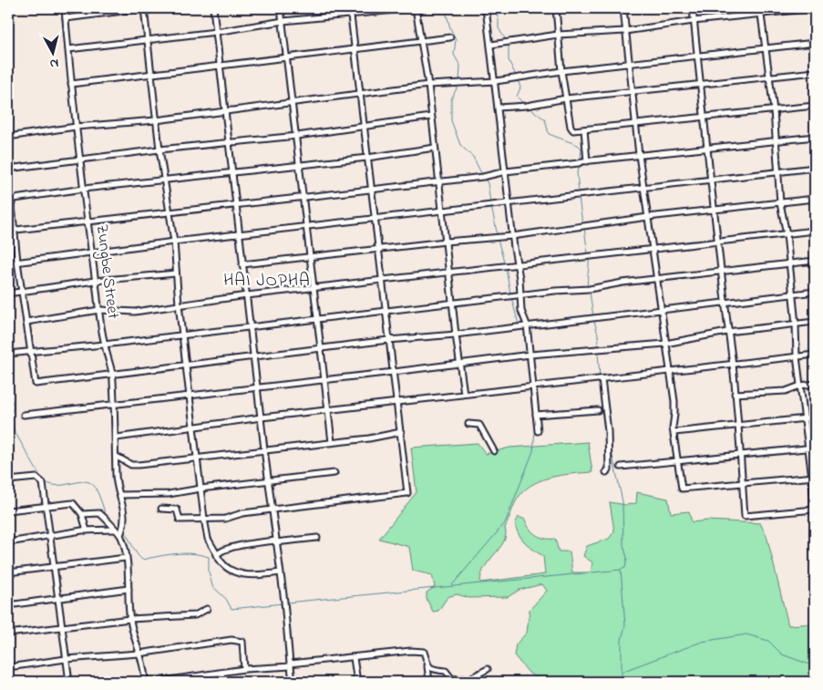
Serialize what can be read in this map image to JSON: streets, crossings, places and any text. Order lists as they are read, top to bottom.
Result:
{
  "streets": {
    "street": ["Zungbe Street"]
  },
  "districts": ["HAI JOPHA"],
  "north": "bottom"
}
